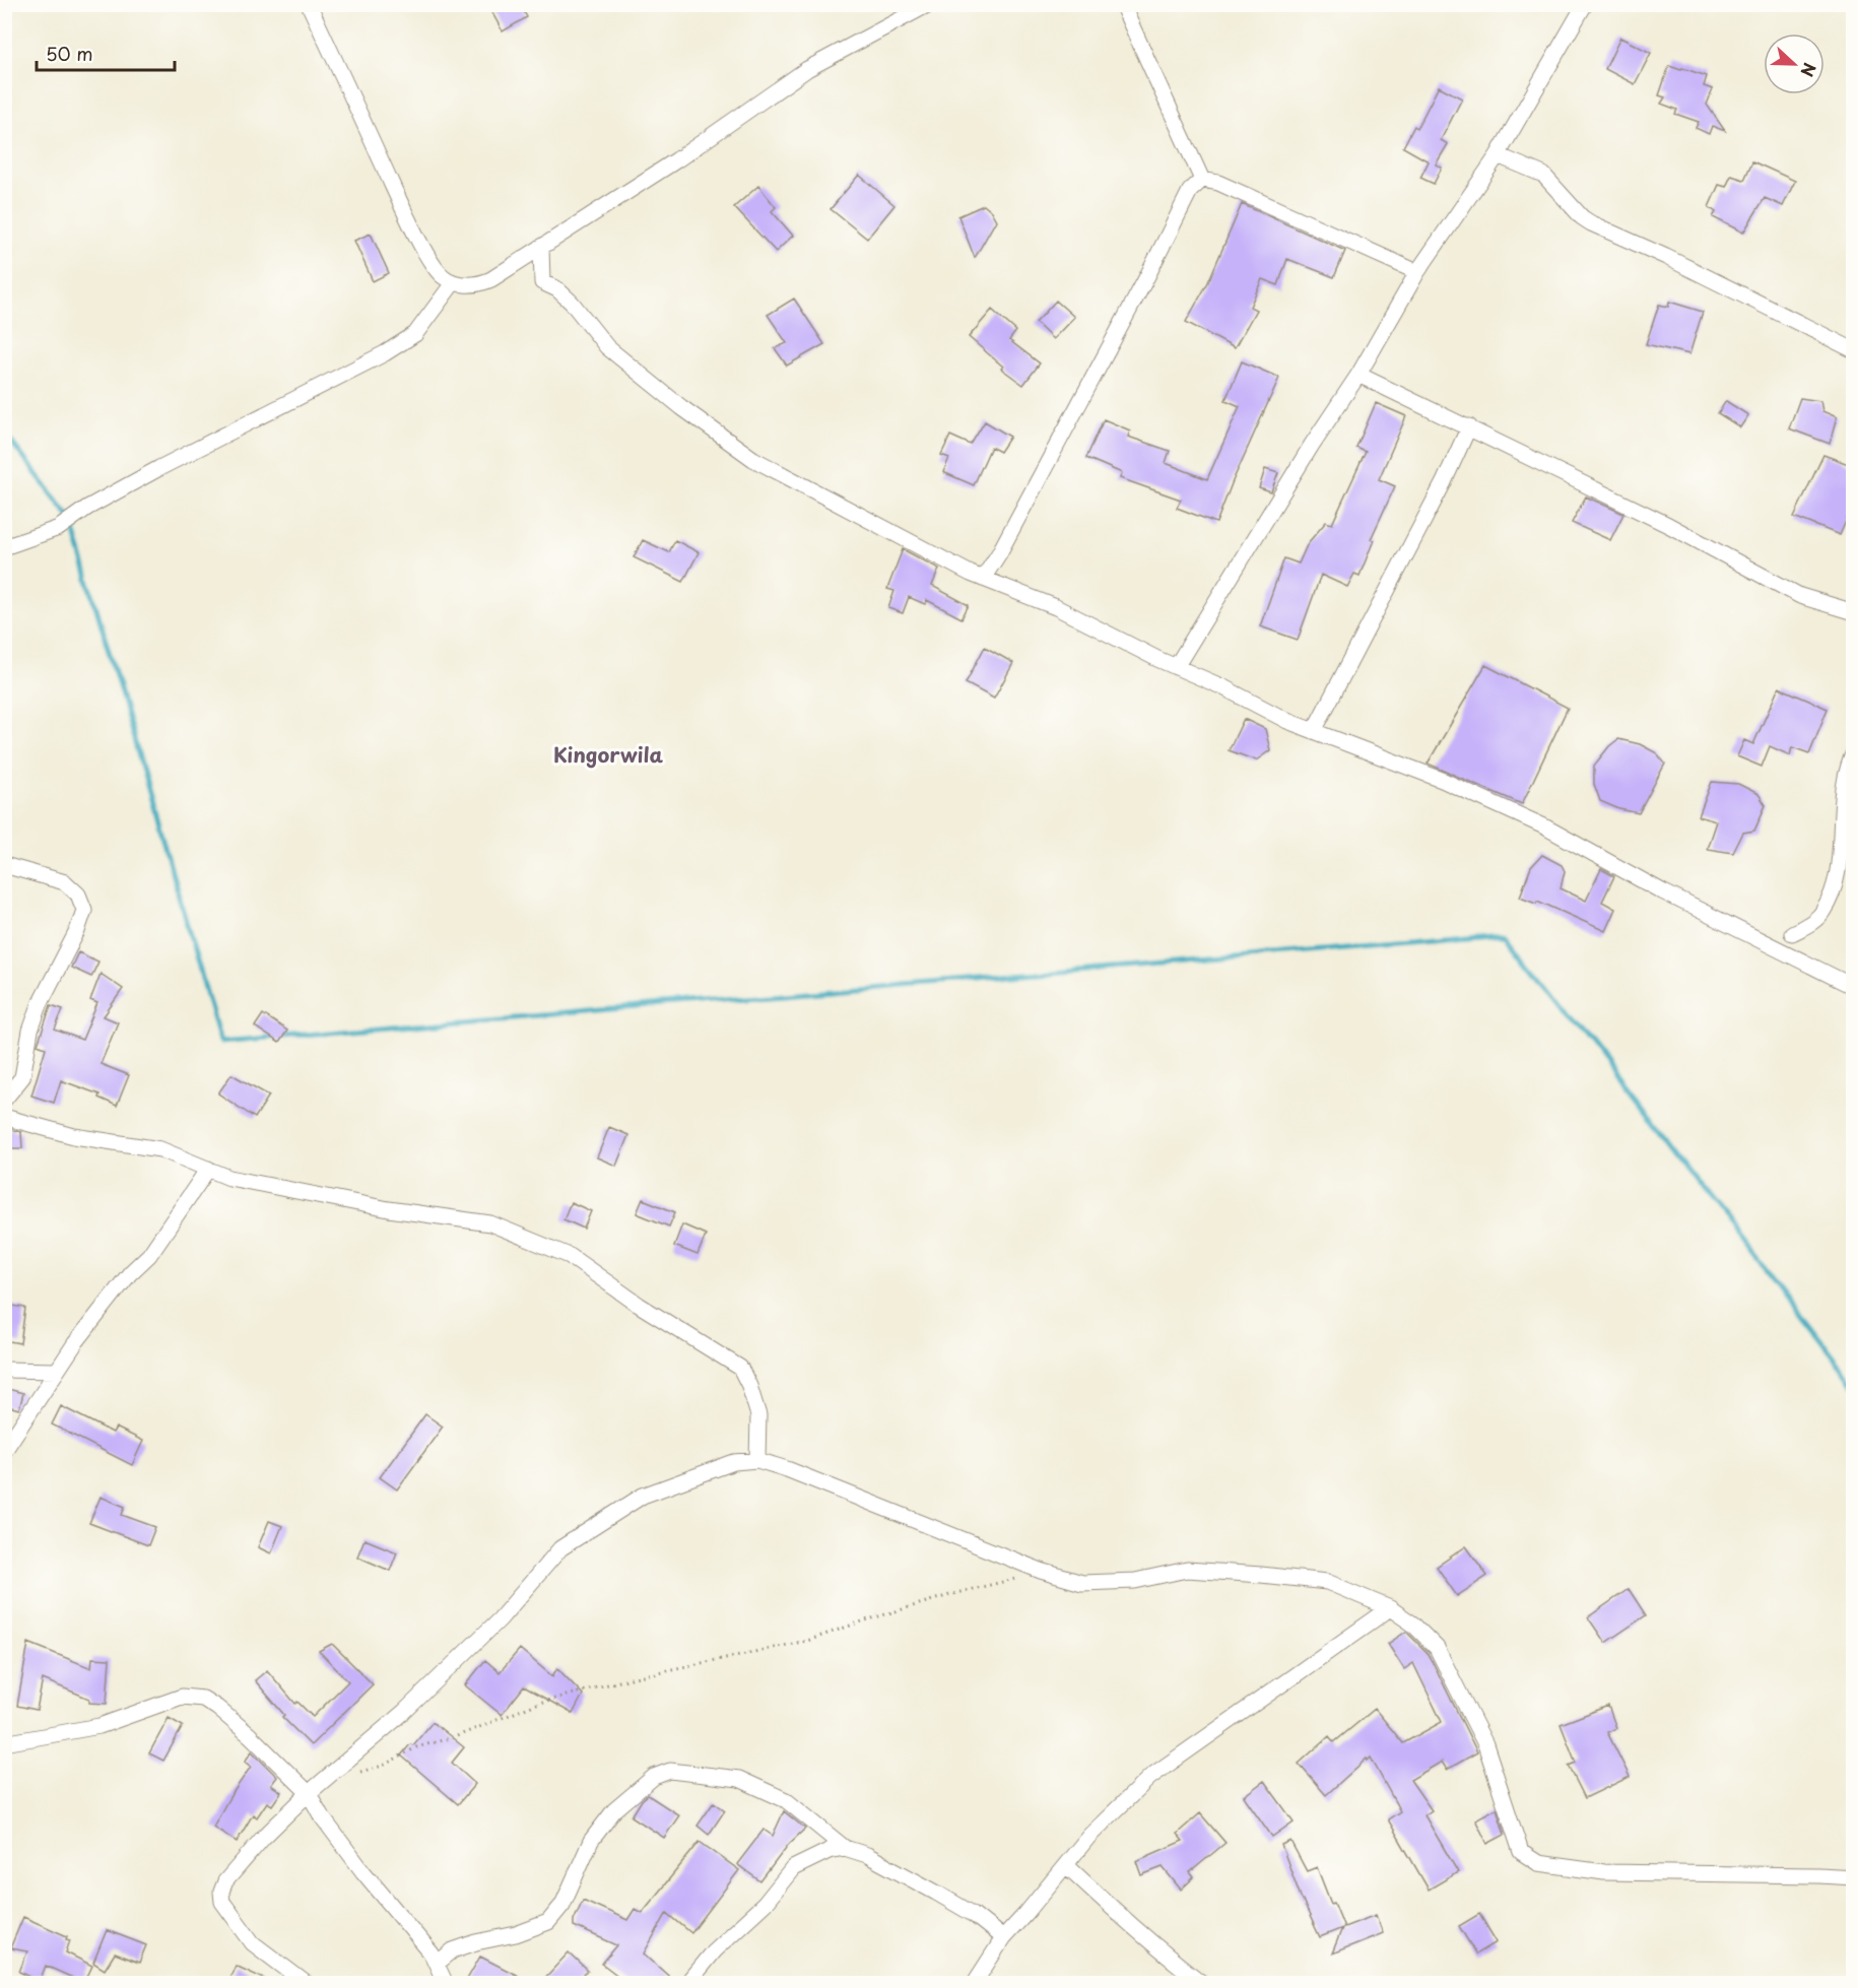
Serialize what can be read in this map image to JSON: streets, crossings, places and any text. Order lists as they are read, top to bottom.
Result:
{
  "districts": ["Kingorwila"],
  "scale_bar": "50 m",
  "north": "right"
}
